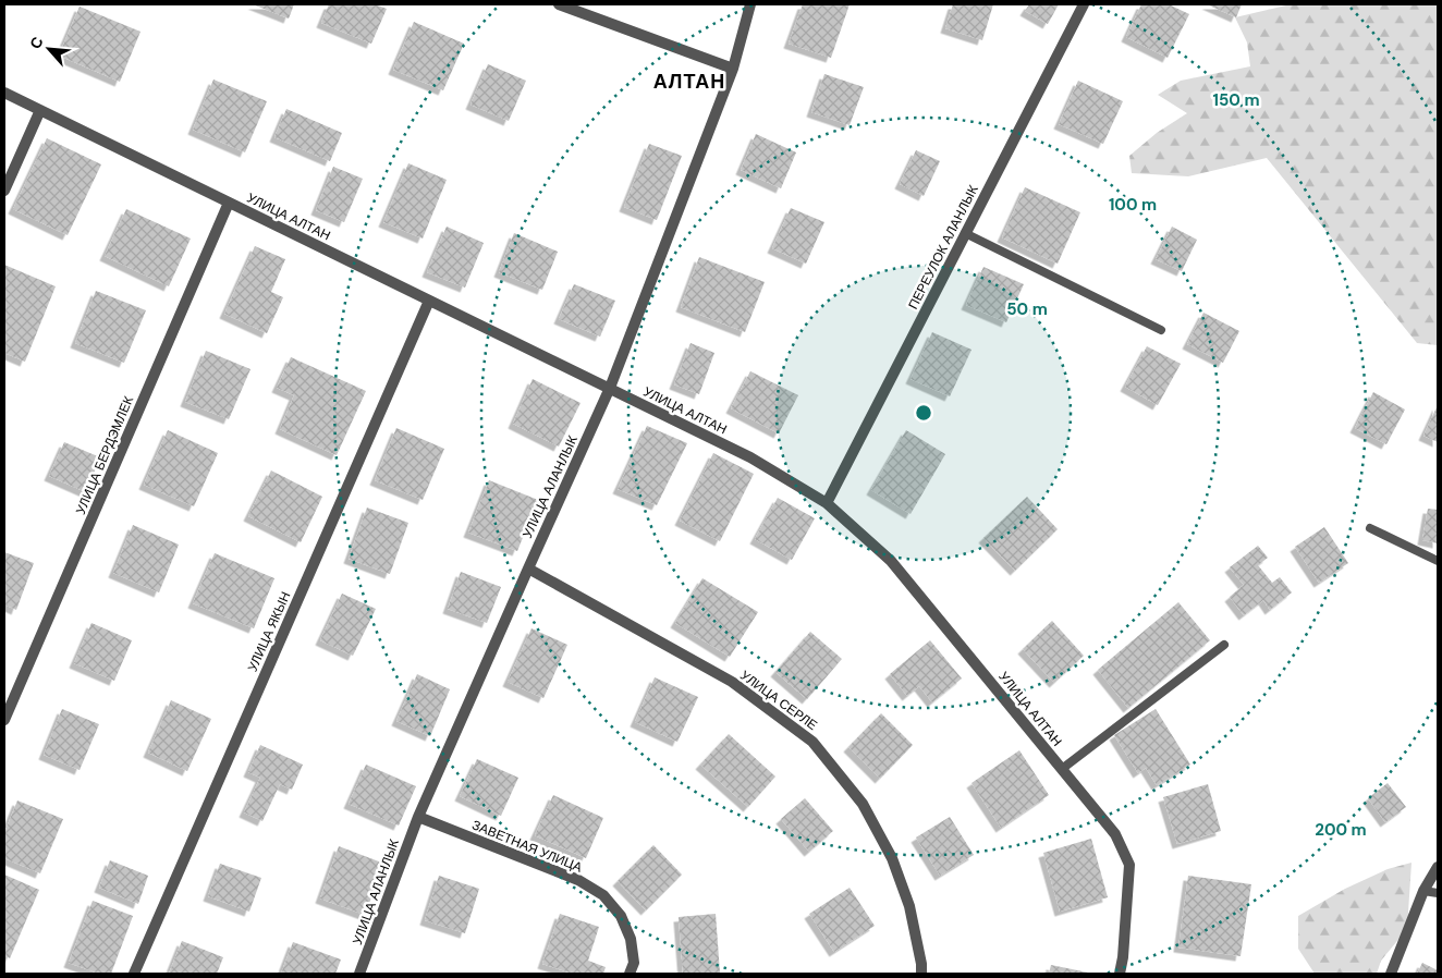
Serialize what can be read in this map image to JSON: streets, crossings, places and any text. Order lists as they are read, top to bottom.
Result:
{
  "streets": {
    "street": [
      "УЛИЦА АЛТАН",
      "ПЕРЕУЛОК АЛАНЛЫК",
      "УЛИЦА БЕРДЭМЛЕК",
      "УЛИЦА АЛАНЛЫК",
      "УЛИЦА ЯКЫН",
      "УЛИЦА СЕРЛЕ",
      "ЗАВЕТНАЯ УЛИЦА"
    ]
  },
  "crossings": [
    ["УЛИЦА АЛТАН", "ПЕРЕУЛОК АЛАНЛЫК"],
    ["УЛИЦА АЛТАН", "УЛИЦА БЕРДЭМЛЕК"],
    ["УЛИЦА АЛТАН", "УЛИЦА АЛАНЛЫК"],
    ["УЛИЦА АЛТАН", "УЛИЦА ЯКЫН"],
    ["УЛИЦА АЛАНЛЫК", "УЛИЦА СЕРЛЕ"],
    ["УЛИЦА АЛАНЛЫК", "ЗАВЕТНАЯ УЛИЦА"]
  ],
  "districts": ["АЛТАН"],
  "north": "top left",
  "rings": [
    "150 m",
    "100 m",
    "50 m",
    "200 m"
  ]
}
